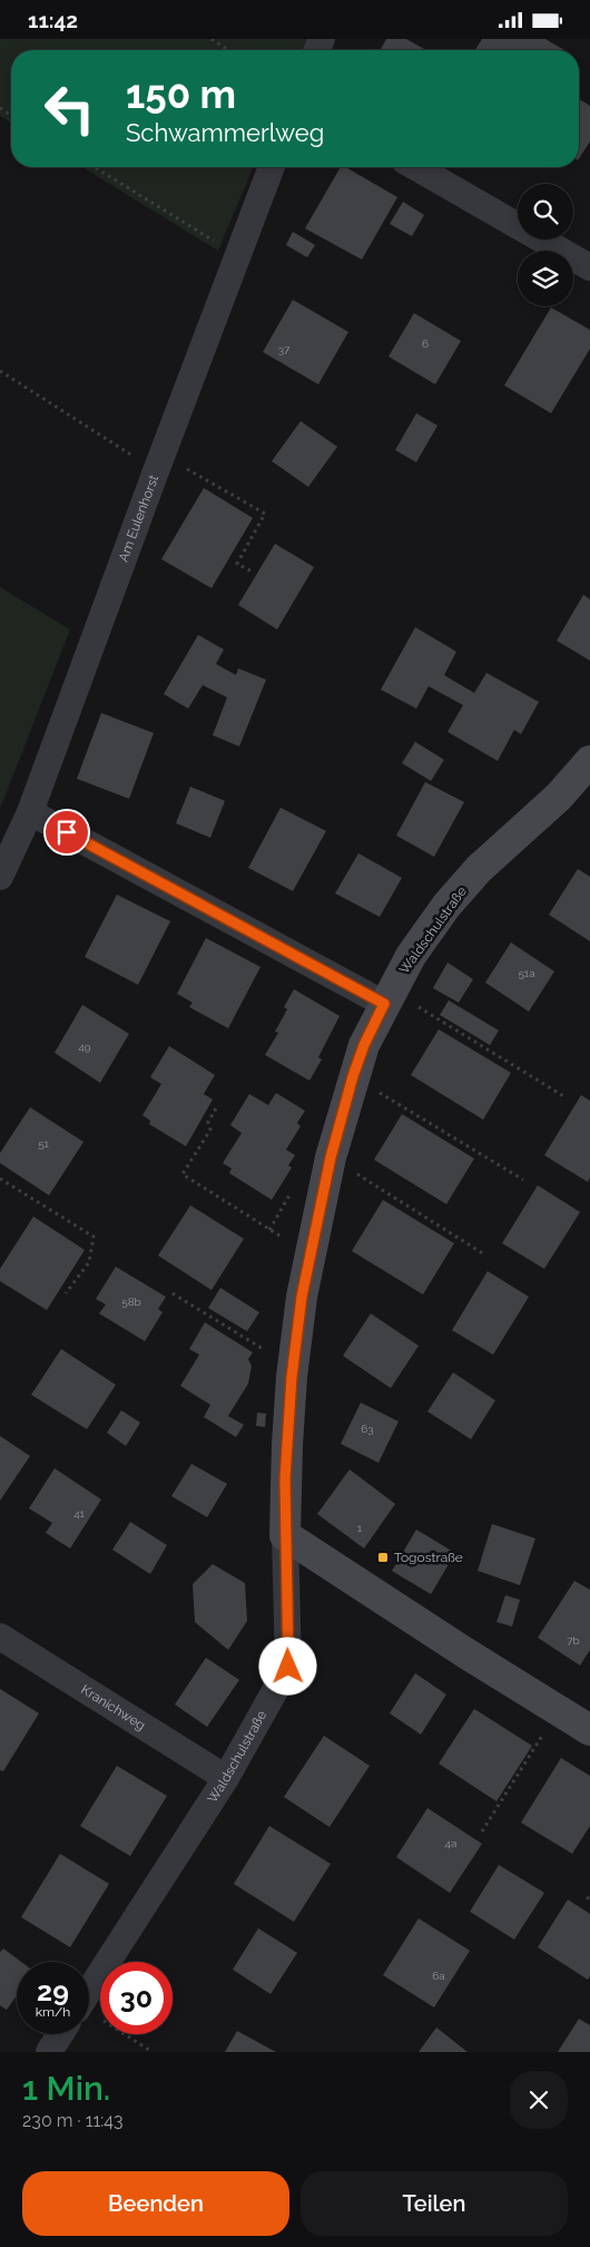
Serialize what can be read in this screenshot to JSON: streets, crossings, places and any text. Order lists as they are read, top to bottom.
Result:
{
  "streets": {
    "street": ["Am Eulenhorst", "Waldschulstraße", "Kranichweg"]
  },
  "crossings": [
    ["Waldschulstraße", "Kranichweg"]
  ],
  "places": {
    "transit": ["Togostraße"]
  },
  "house_numbers": [
    "6",
    "37",
    "51a",
    "49",
    "51",
    "58b",
    "63",
    "41",
    "1",
    "7b",
    "4a",
    "6a"
  ],
  "page": {
    "status": "11:42",
    "turn": ["150 m", "Schwammerlweg"],
    "speed": "29 km/h",
    "limit": "30",
    "heading": ["1 Min.", "230 m · 11:43"],
    "buttons": ["Beenden", "Teilen"]
  }
}
